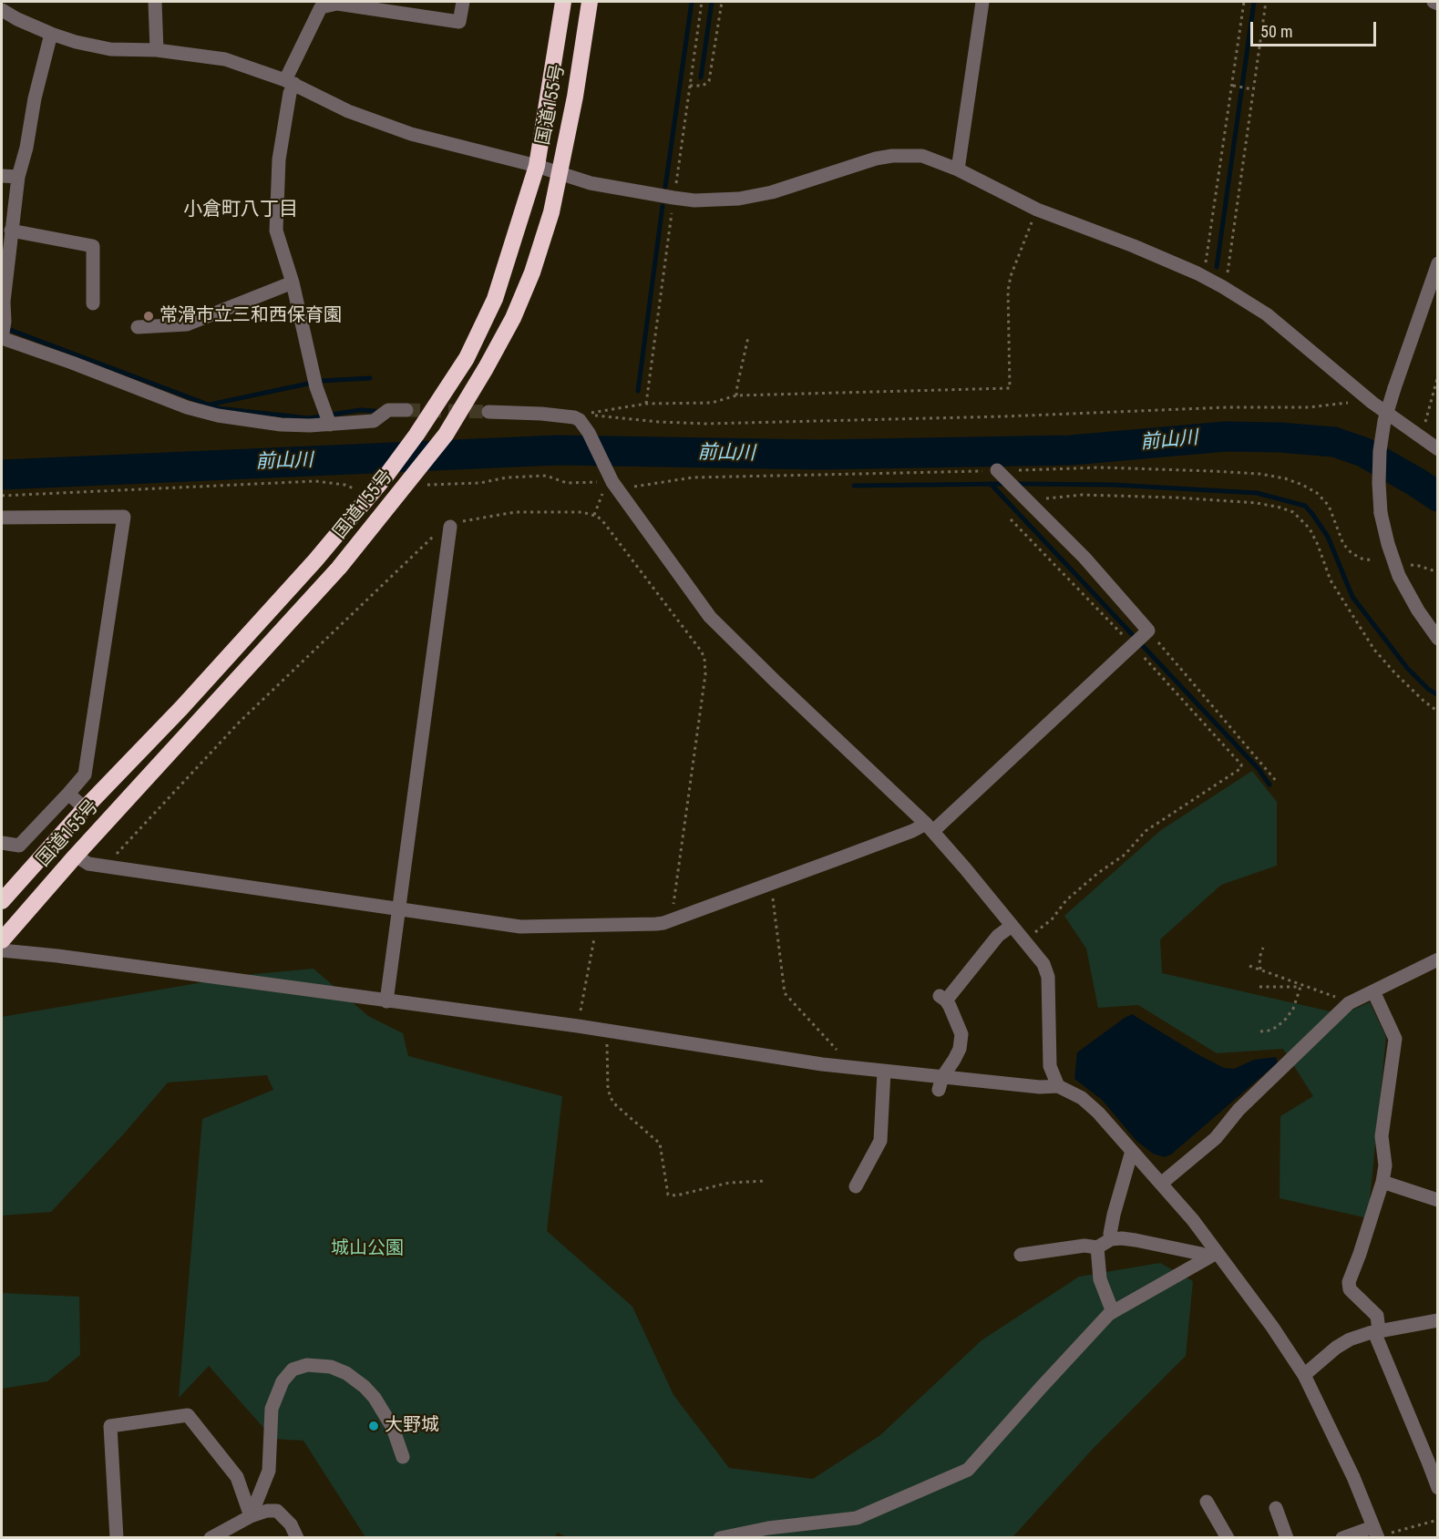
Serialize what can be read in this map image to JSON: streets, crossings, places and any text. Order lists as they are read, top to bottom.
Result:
{
  "streets": {
    "highway": ["国道155号"]
  },
  "districts": ["小倉町八丁目"],
  "water": ["前山川"],
  "parks": ["城山公園"],
  "places": ["常滑市立三和西保育園", "大野城"],
  "scale_bar": "50 m"
}
